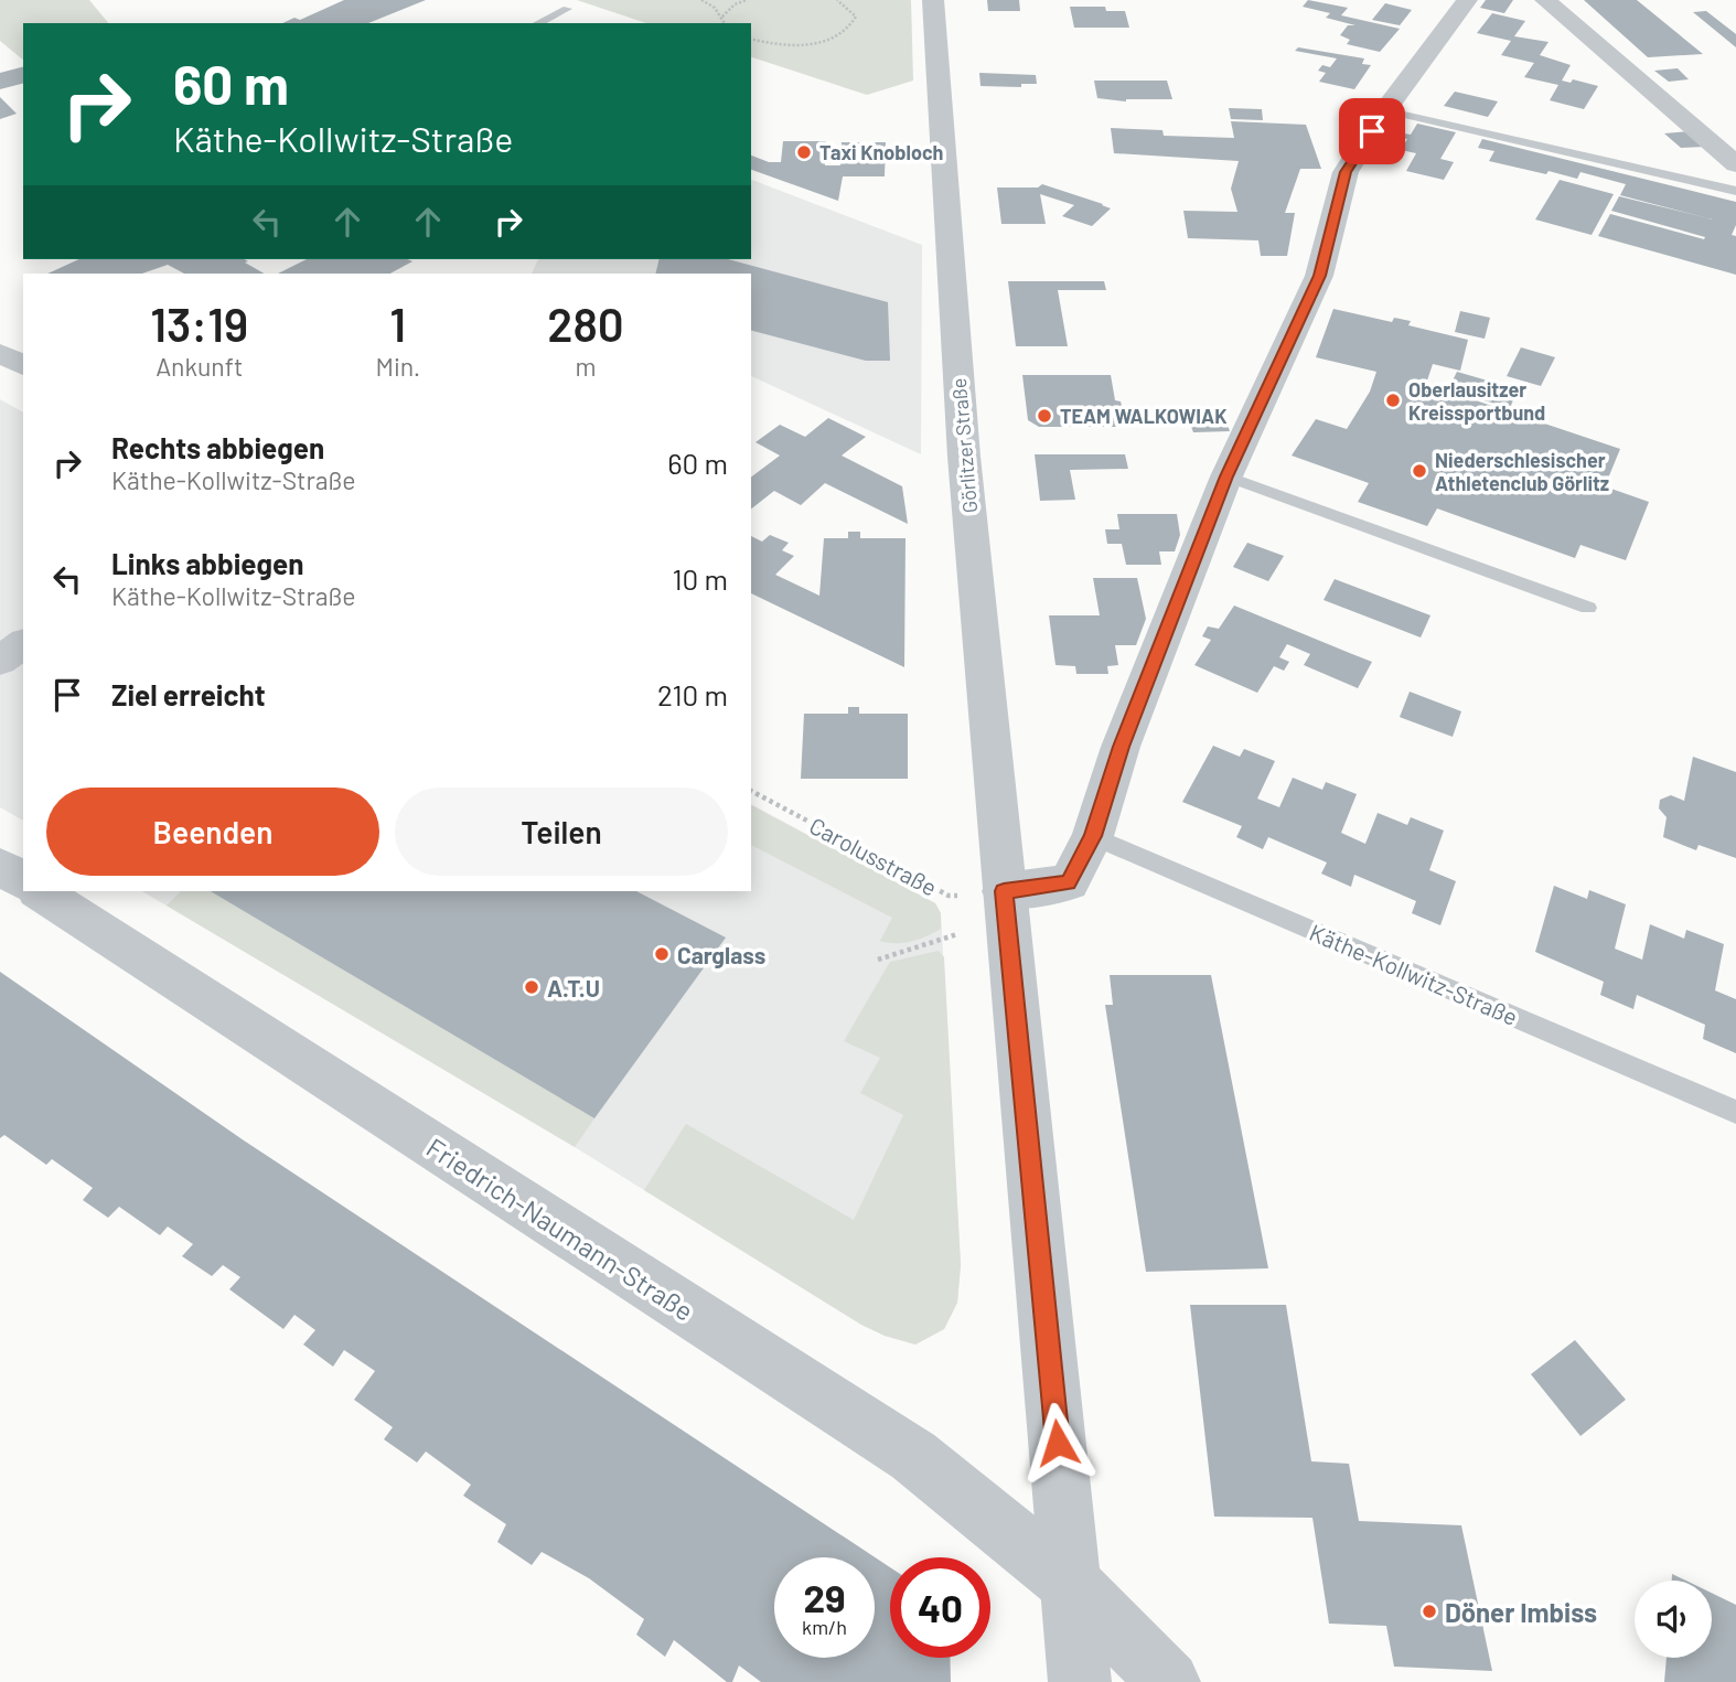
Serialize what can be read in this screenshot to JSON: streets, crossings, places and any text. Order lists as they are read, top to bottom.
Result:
{
  "streets": {
    "street": ["Görlitzer Straße", "Friedrich-Naumann-Straße"],
    "lane": ["Käthe-Kollwitz-Straße"],
    "path": ["Carolusstraße"]
  },
  "crossings": [
    ["Görlitzer Straße", "Carolusstraße"],
    ["Görlitzer Straße", "Friedrich-Naumann-Straße"]
  ],
  "places": [
    "Taxi Knobloch",
    "Oberlausitzer Kreissportbund",
    "TEAM WALKOWIAK",
    "Niederschlesischer Athletenclub Görlitz",
    "Carglass",
    "A.T.U",
    "Döner Imbiss"
  ],
  "page": {
    "turn": ["60 m", "Käthe-Kollwitz-Straße"],
    "eta": [
      "13:19",
      "Ankunft",
      "1",
      "Min.",
      "280",
      "m"
    ],
    "list": [
      {
        "name": "Rechts abbiegen",
        "note": "Käthe-Kollwitz-Straße",
        "value": "60 m"
      },
      {
        "name": "Links abbiegen",
        "note": "Käthe-Kollwitz-Straße",
        "value": "10 m"
      },
      {
        "name": "Ziel erreicht",
        "value": "210 m"
      }
    ],
    "buttons": ["Beenden", "Teilen"],
    "speed": "29 km/h",
    "limit": "40"
  }
}
